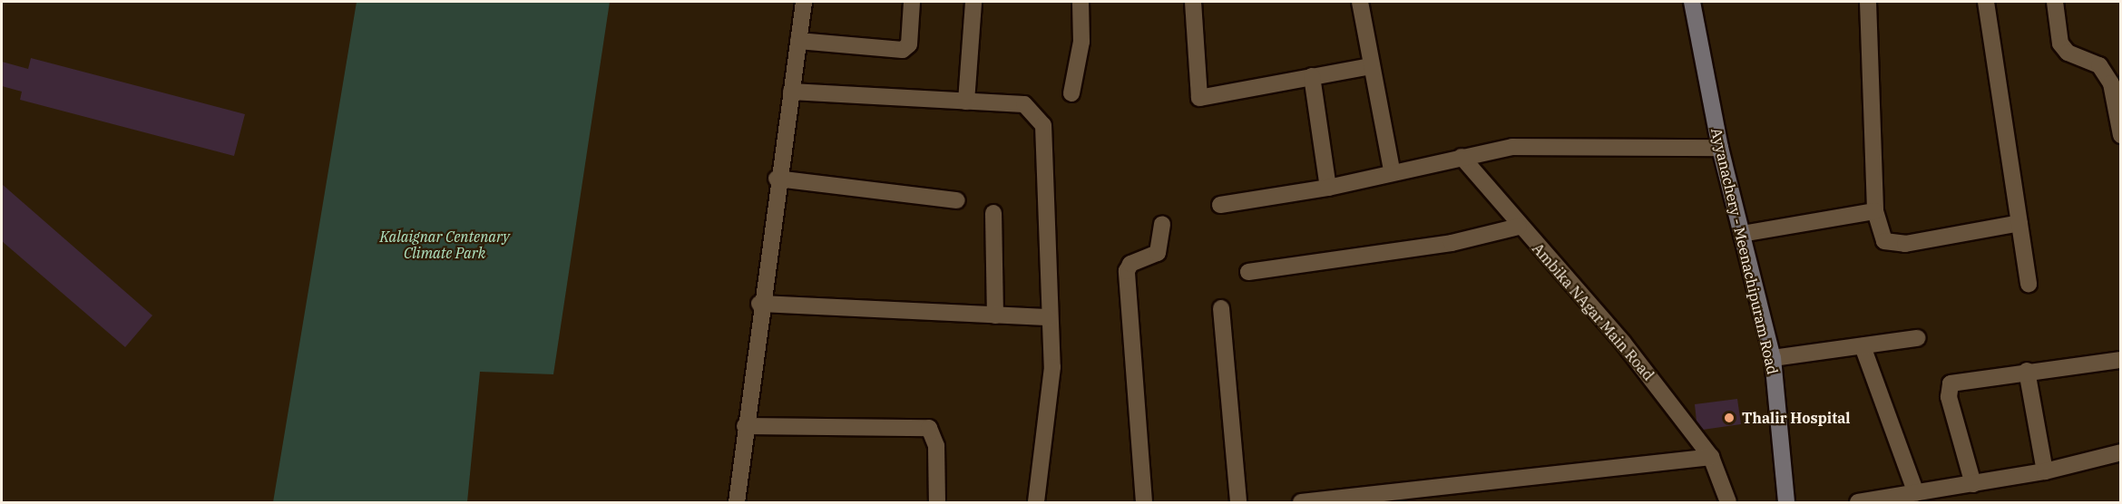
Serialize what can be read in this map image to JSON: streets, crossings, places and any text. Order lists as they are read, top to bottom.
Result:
{
  "streets": {
    "street": ["Ayyanachery - Meenachipuram Road", "Ambika NAgar Main Road"]
  },
  "parks": ["Kalaignar Centenary Climate Park"],
  "places": ["Thalir Hospital"]
}
